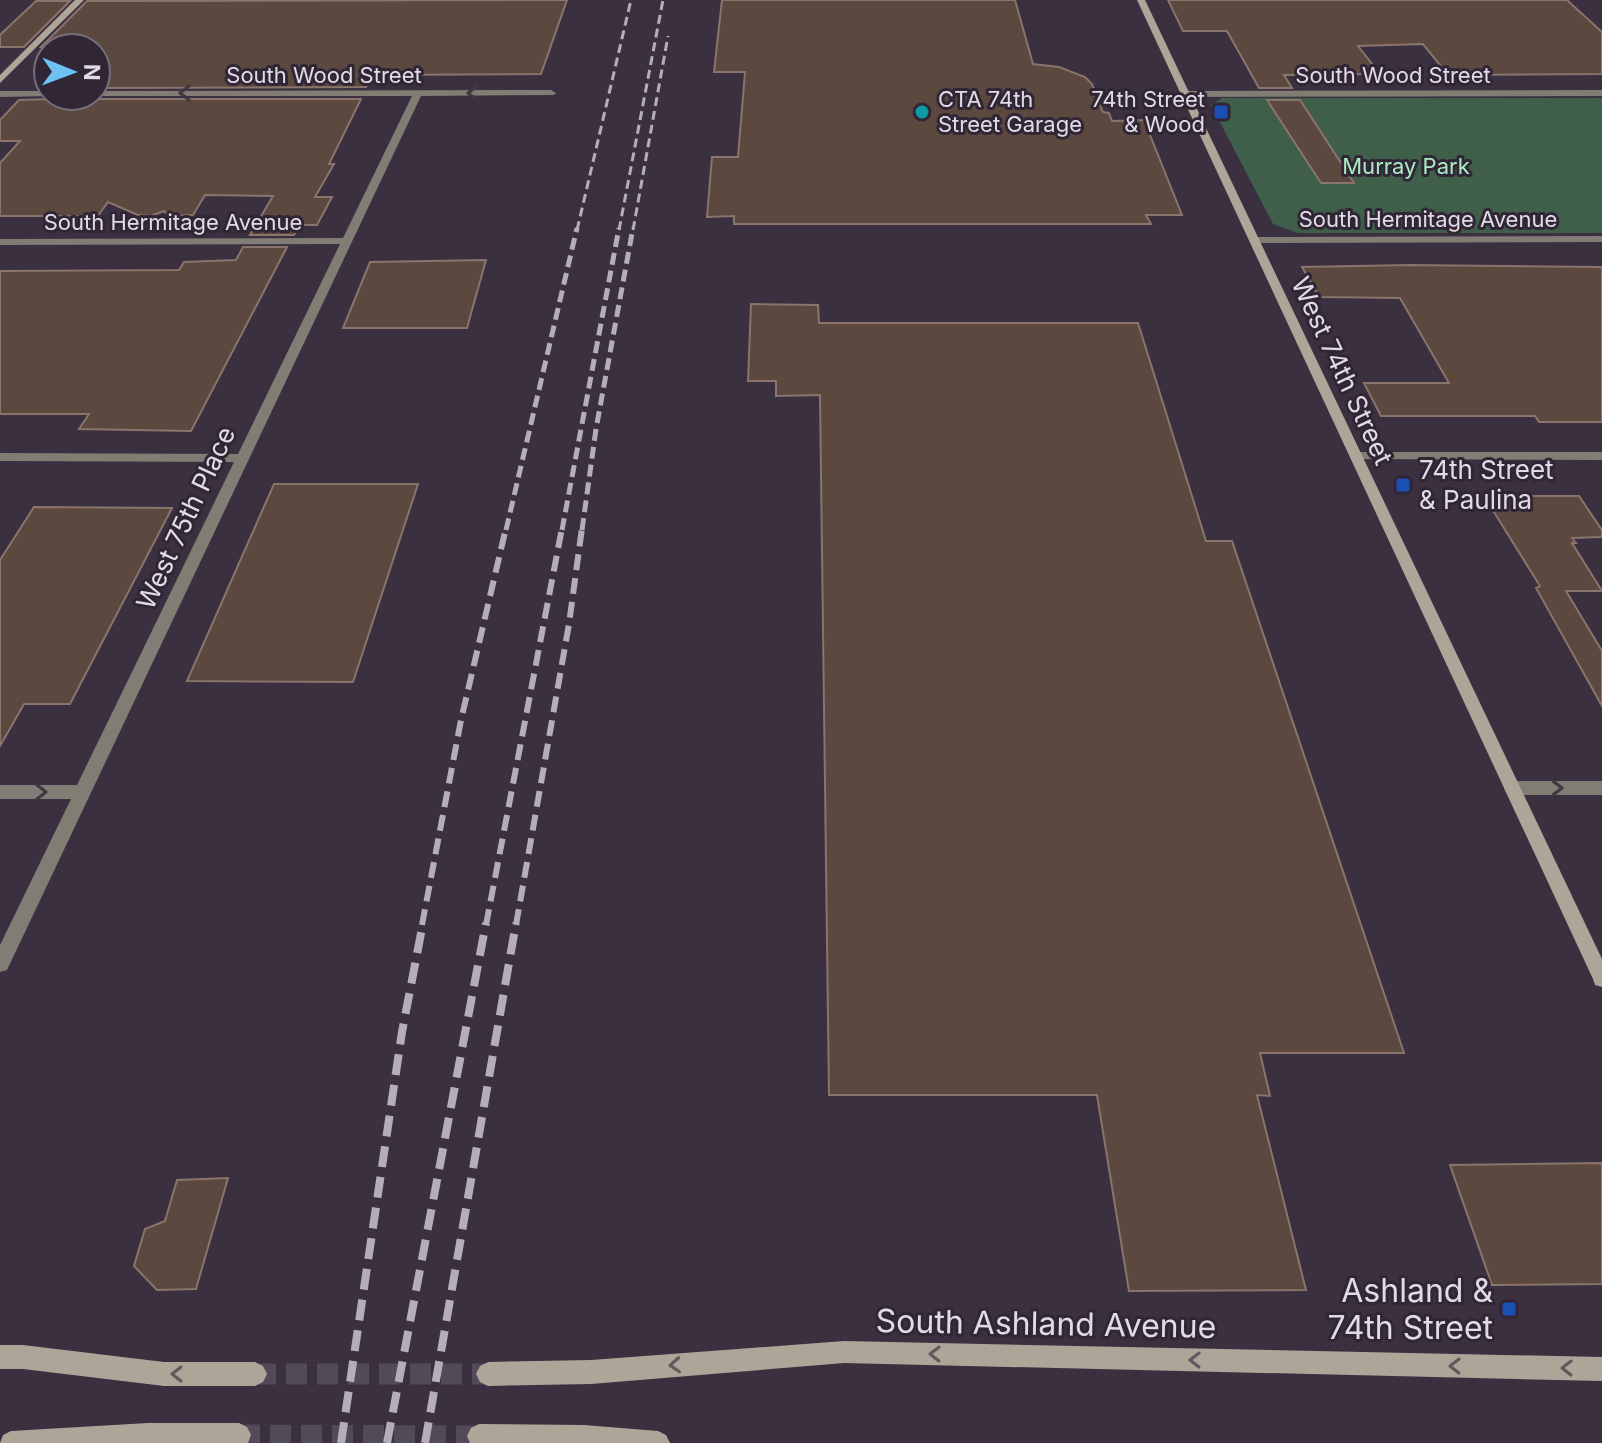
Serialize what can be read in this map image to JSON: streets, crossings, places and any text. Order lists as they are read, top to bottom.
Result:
{
  "streets": {
    "street": [
      "South Wood Street",
      "South Hermitage Avenue",
      "West 74th Street",
      "West 75th Place",
      "South Ashland Avenue"
    ]
  },
  "crossings": [
    ["South Wood Street", "West 74th Street"],
    ["South Wood Street", "West 75th Place"],
    ["South Hermitage Avenue", "West 74th Street"],
    ["South Hermitage Avenue", "West 75th Place"]
  ],
  "one_way": ["South Wood Street", "South Ashland Avenue"],
  "parks": ["Murray Park"],
  "places": {
    "other": ["CTA 74th Street Garage"],
    "transit": ["74th Street & Wood", "74th Street & Paulina", "Ashland & 74th Street"]
  },
  "north": "right"
}
